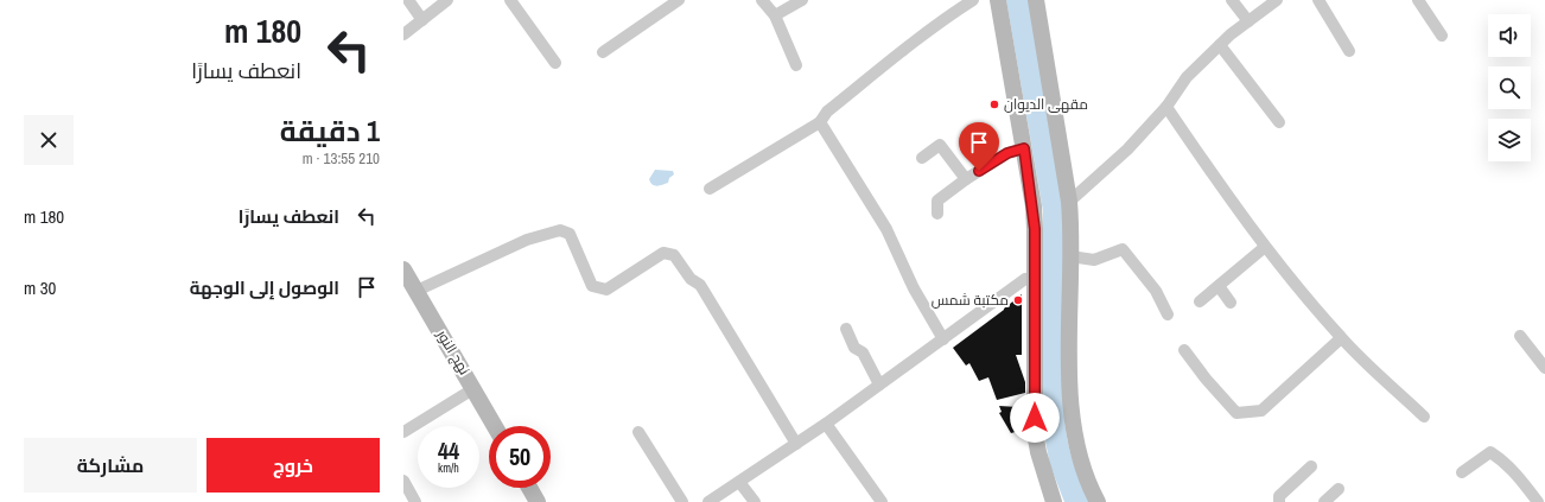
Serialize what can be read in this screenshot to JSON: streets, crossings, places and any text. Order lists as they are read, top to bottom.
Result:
{
  "streets": {
    "street": ["نهج النور"]
  },
  "places": ["مقهى الديوان", "مكتبة شمس"],
  "page": {
    "turn": ["180 m", "انعطف يسارًا"],
    "heading": ["1 دقيقة", "210 m · 13:55"],
    "list": [
      {
        "name": "انعطف يسارًا",
        "value": "180 m"
      },
      {
        "name": "الوصول إلى الوجهة",
        "value": "30 m"
      }
    ],
    "speed": "44 km/h",
    "limit": "50",
    "buttons": ["خروج", "مشاركة"]
  }
}
